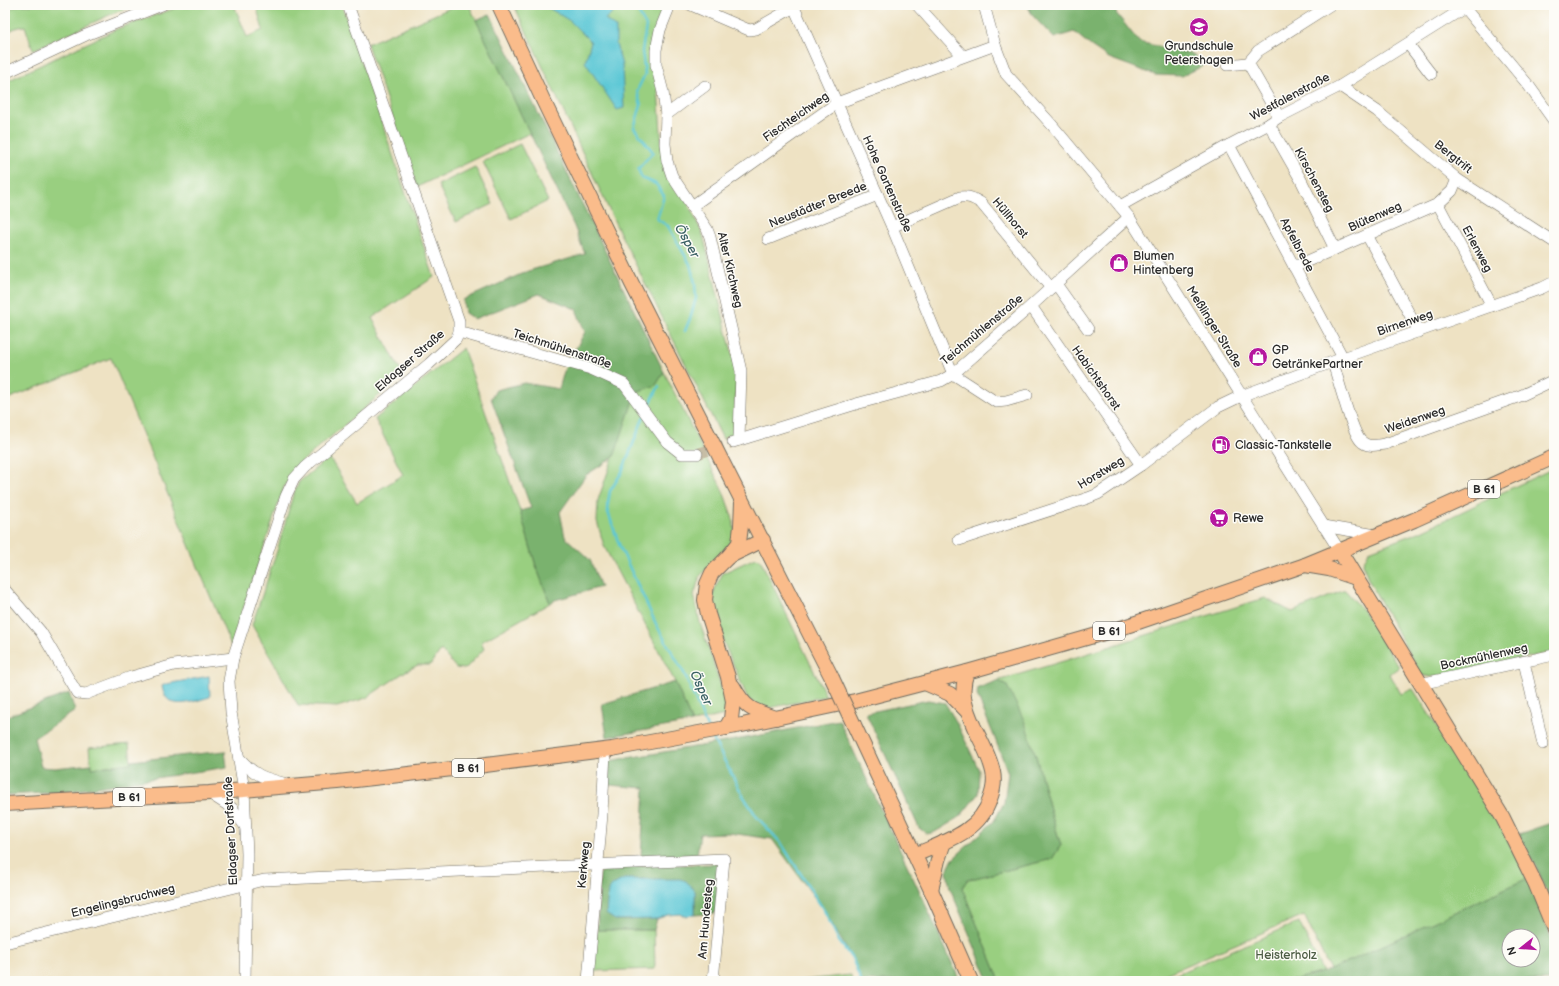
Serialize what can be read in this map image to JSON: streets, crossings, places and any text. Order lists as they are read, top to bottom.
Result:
{
  "streets": {
    "main road": ["B 61"],
    "street": [
      "Westfalenstraße",
      "Fischteichweg",
      "Bergtrift",
      "Kirschensteg",
      "Hohe Gartenstraße",
      "Neustädter Breede",
      "Blütenweg",
      "Hüllhorst",
      "Apfelbrede",
      "Erlenweg",
      "Alter Kirchweg",
      "Birnenweg",
      "Meßlinger Straße",
      "Teichmühlenstraße",
      "Eldagser Straße",
      "Habichtshorst",
      "Weidenweg",
      "Horstweg",
      "Bockmühlenweg",
      "Eldagser Dorfstraße",
      "Kerkweg",
      "Engelingsbruchweg",
      "Am Hundesteg"
    ]
  },
  "crossings": [
    ["Westfalenstraße", "Bergtrift"],
    ["Westfalenstraße", "Kirschensteg"],
    ["Westfalenstraße", "Apfelbrede"],
    ["Westfalenstraße", "Meßlinger Straße"],
    ["Fischteichweg", "Hohe Gartenstraße"],
    ["Fischteichweg", "Alter Kirchweg"],
    ["Fischteichweg", "Meßlinger Straße"],
    ["Bergtrift", "Blütenweg"],
    ["Kirschensteg", "Blütenweg"],
    ["Hohe Gartenstraße", "Neustädter Breede"],
    ["Hohe Gartenstraße", "Hüllhorst"],
    ["Hohe Gartenstraße", "Teichmühlenstraße"],
    ["Blütenweg", "Apfelbrede"],
    ["Blütenweg", "Erlenweg"],
    ["Hüllhorst", "Teichmühlenstraße"],
    ["Apfelbrede", "Birnenweg"],
    ["Erlenweg", "Birnenweg"],
    ["Alter Kirchweg", "Teichmühlenstraße"],
    ["Birnenweg", "Meßlinger Straße"],
    ["Birnenweg", "Weidenweg"],
    ["Birnenweg", "Horstweg"],
    ["Meßlinger Straße", "Teichmühlenstraße"],
    ["Meßlinger Straße", "Horstweg"],
    ["Meßlinger Straße", "B 61"],
    ["Teichmühlenstraße", "Eldagser Straße"],
    ["Teichmühlenstraße", "Habichtshorst"],
    ["Eldagser Straße", "Eldagser Dorfstraße"],
    ["Habichtshorst", "Horstweg"],
    ["B 61", "Eldagser Dorfstraße"],
    ["B 61", "Kerkweg"],
    ["Eldagser Dorfstraße", "Engelingsbruchweg"],
    ["Kerkweg", "Engelingsbruchweg"],
    ["Engelingsbruchweg", "Am Hundesteg"]
  ],
  "water": ["Ösper"],
  "parks": ["Heisterholz"],
  "places": {
    "school or university": ["Grundschule Petershagen"],
    "shop": ["Blumen Hintenberg", "GP GetränkePartner"],
    "fuel station": ["Classic-Tankstelle"],
    "supermarket": ["Rewe"]
  },
  "north": "left"
}
